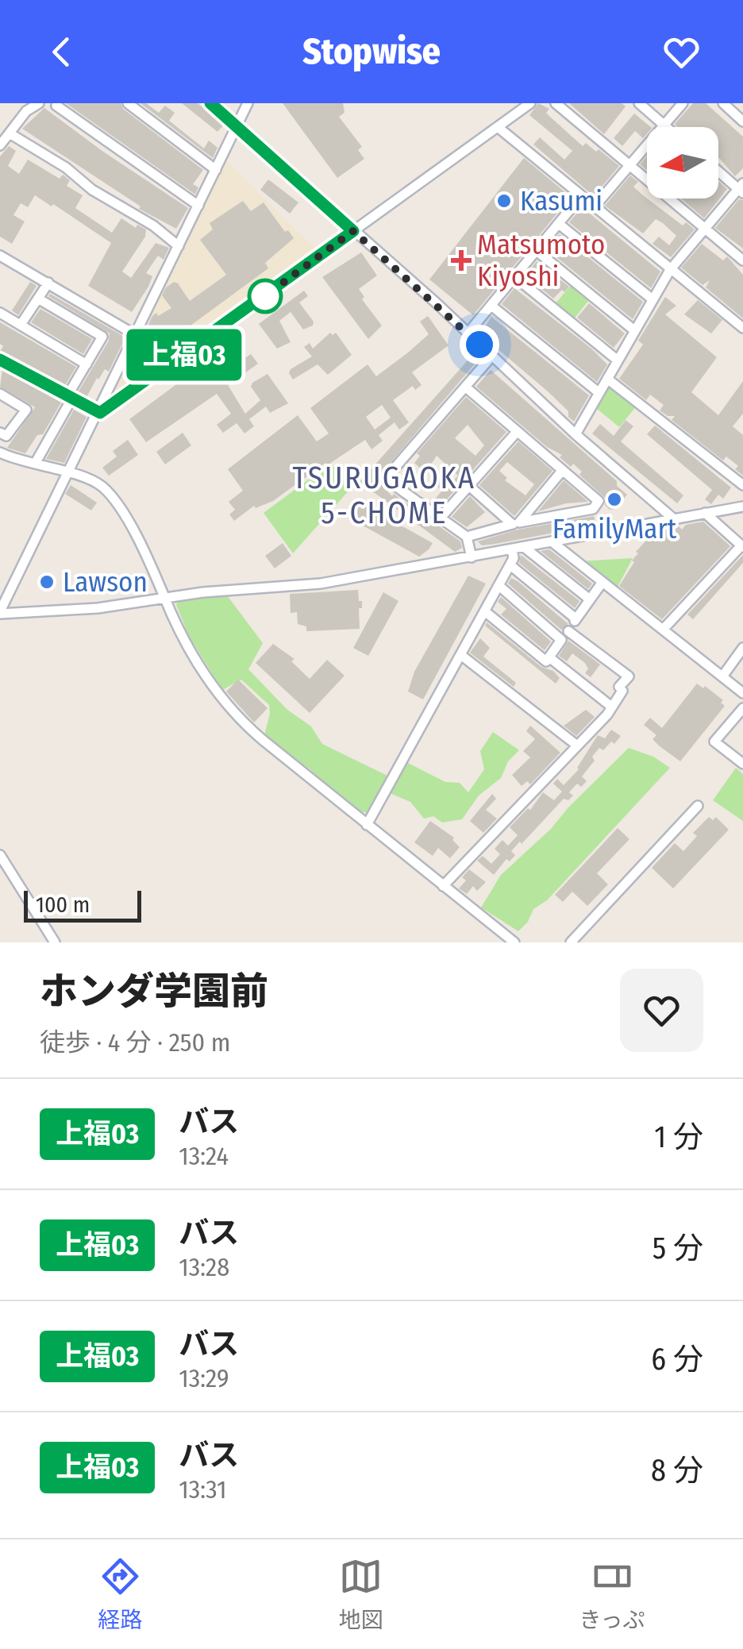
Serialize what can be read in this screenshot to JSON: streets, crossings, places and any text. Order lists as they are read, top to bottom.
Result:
{
  "districts": ["TSURUGAOKA 5-CHOME"],
  "places": {
    "other": ["Kasumi", "FamilyMart", "Lawson"],
    "health": ["Matsumoto Kiyoshi"]
  },
  "lines": ["bus line 上福03"],
  "scale_bar": "100 m",
  "north": "left",
  "page": {
    "header": "Stopwise",
    "on_map": "上福03",
    "scale": "100 m",
    "heading": ["ホンダ学園前", "徒歩 · 4 分 · 250 m"],
    "list": [
      {
        "mark": "上福03",
        "name": "バス",
        "note": "13:24",
        "value": "1 分"
      },
      {
        "mark": "上福03",
        "name": "バス",
        "note": "13:28",
        "value": "5 分"
      },
      {
        "mark": "上福03",
        "name": "バス",
        "note": "13:29",
        "value": "6 分"
      },
      {
        "mark": "上福03",
        "name": "バス",
        "note": "13:31",
        "value": "8 分"
      }
    ],
    "tabs": ["経路", "地図", "きっぷ"]
  }
}
